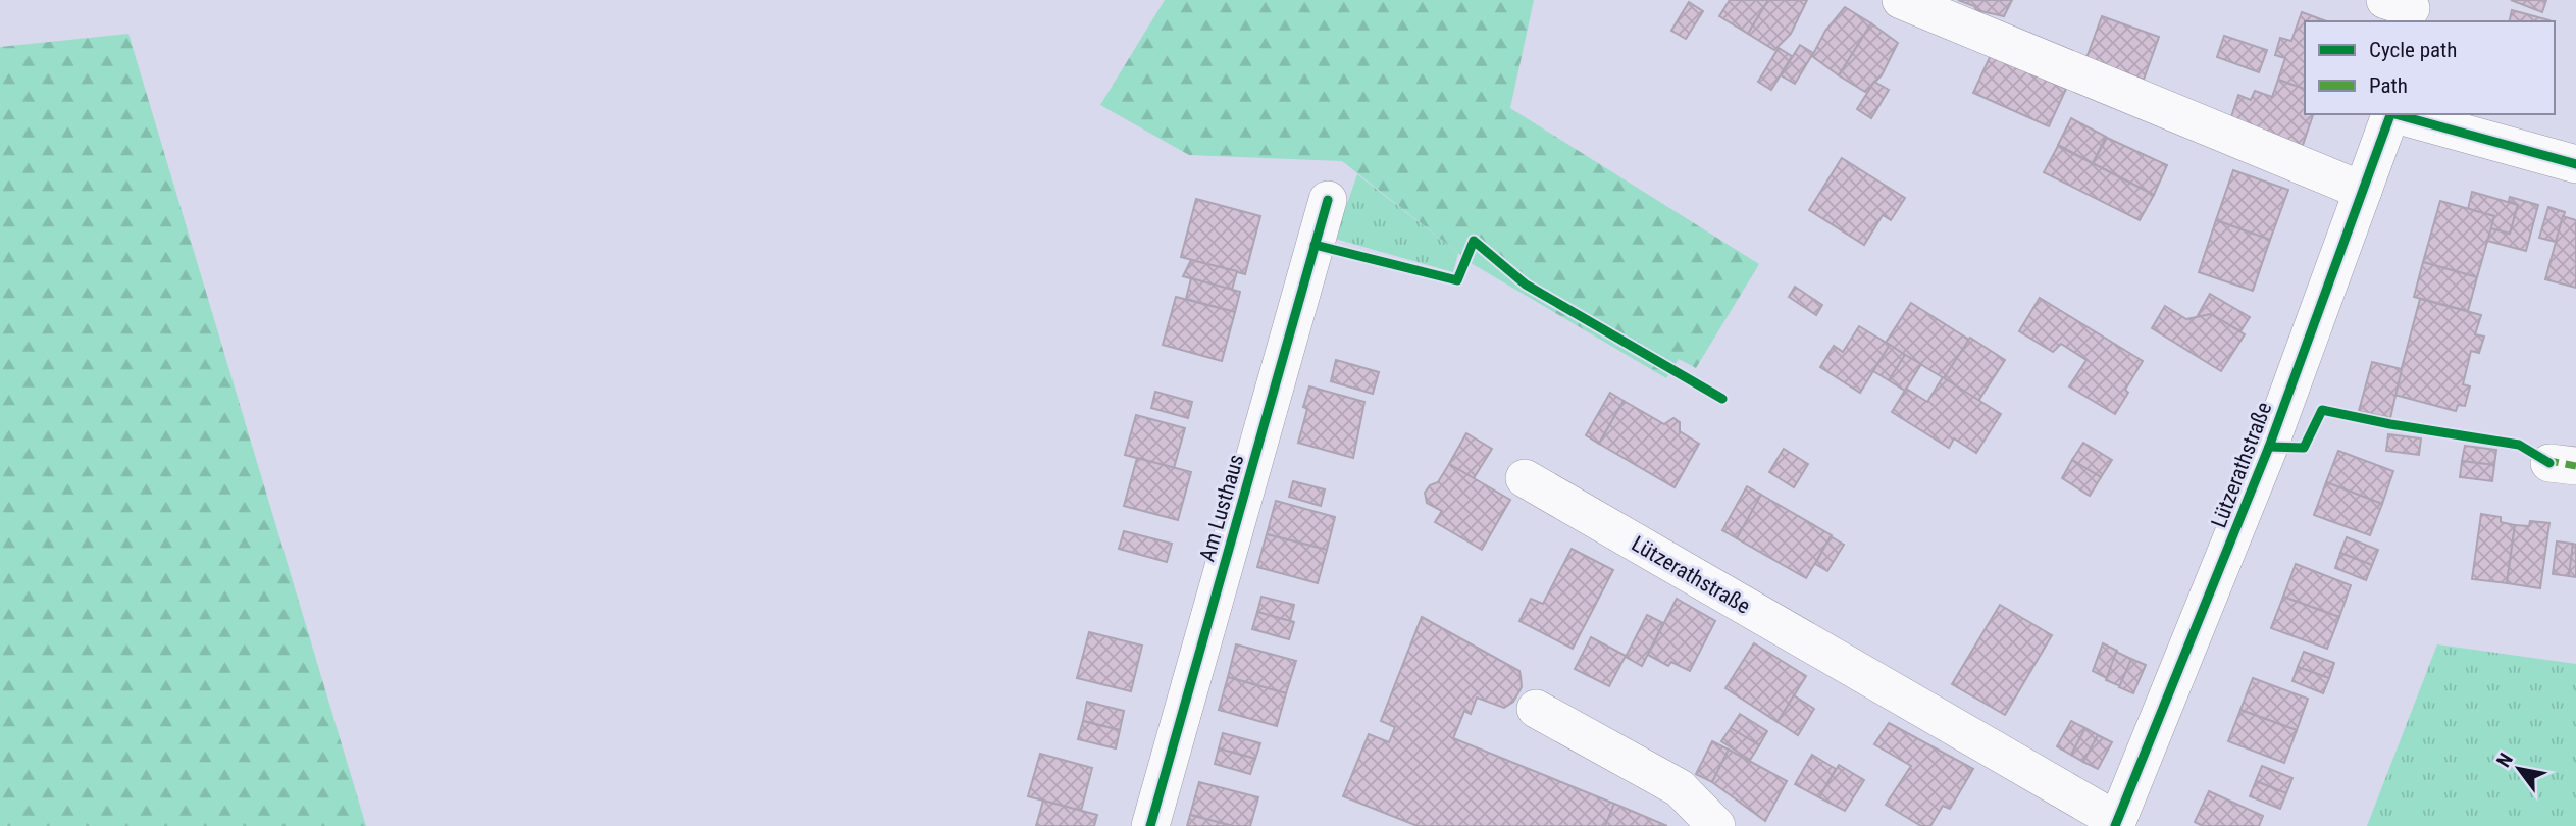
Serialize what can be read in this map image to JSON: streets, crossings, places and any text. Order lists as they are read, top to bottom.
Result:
{
  "streets": {
    "street": ["Lützerathstraße", "Am Lusthaus"]
  },
  "legend": ["Cycle path", "Path"],
  "north": "top left"
}
